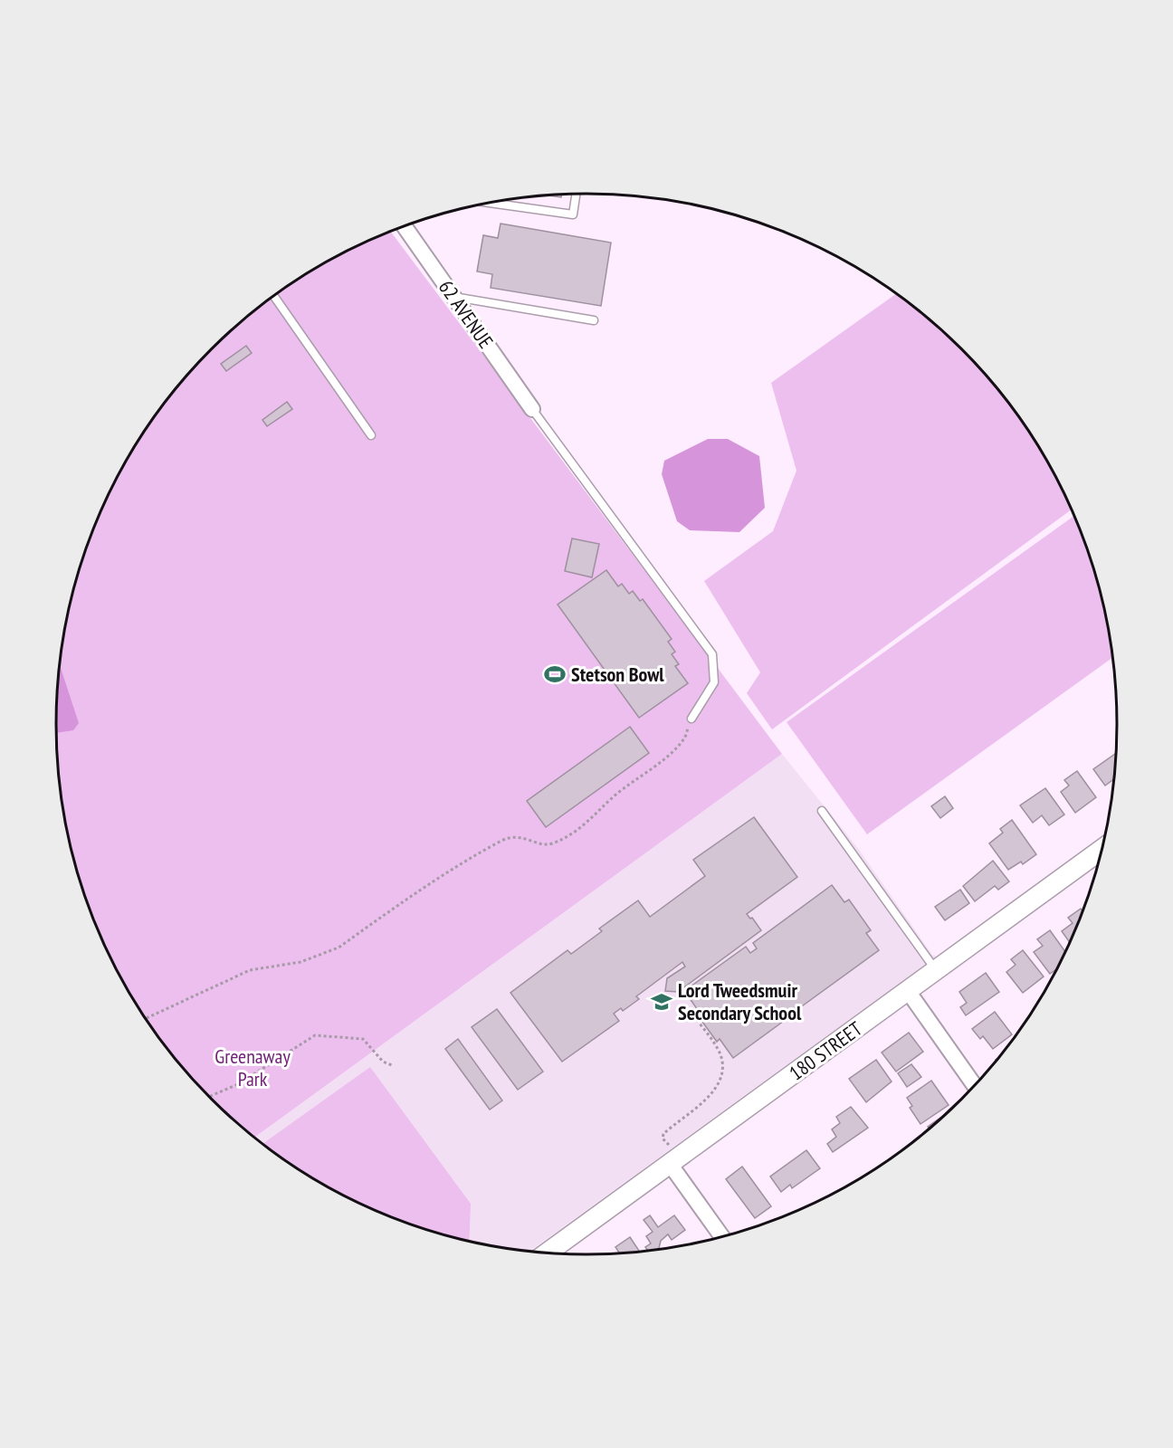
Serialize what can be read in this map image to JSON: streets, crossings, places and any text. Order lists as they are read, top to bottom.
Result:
{
  "streets": {
    "street": ["62 AVENUE", "180 STREET"]
  },
  "parks": ["Greenaway Park"],
  "places": {
    "sports": ["Stetson Bowl"],
    "school or university": ["Lord Tweedsmuir Secondary School"]
  }
}
